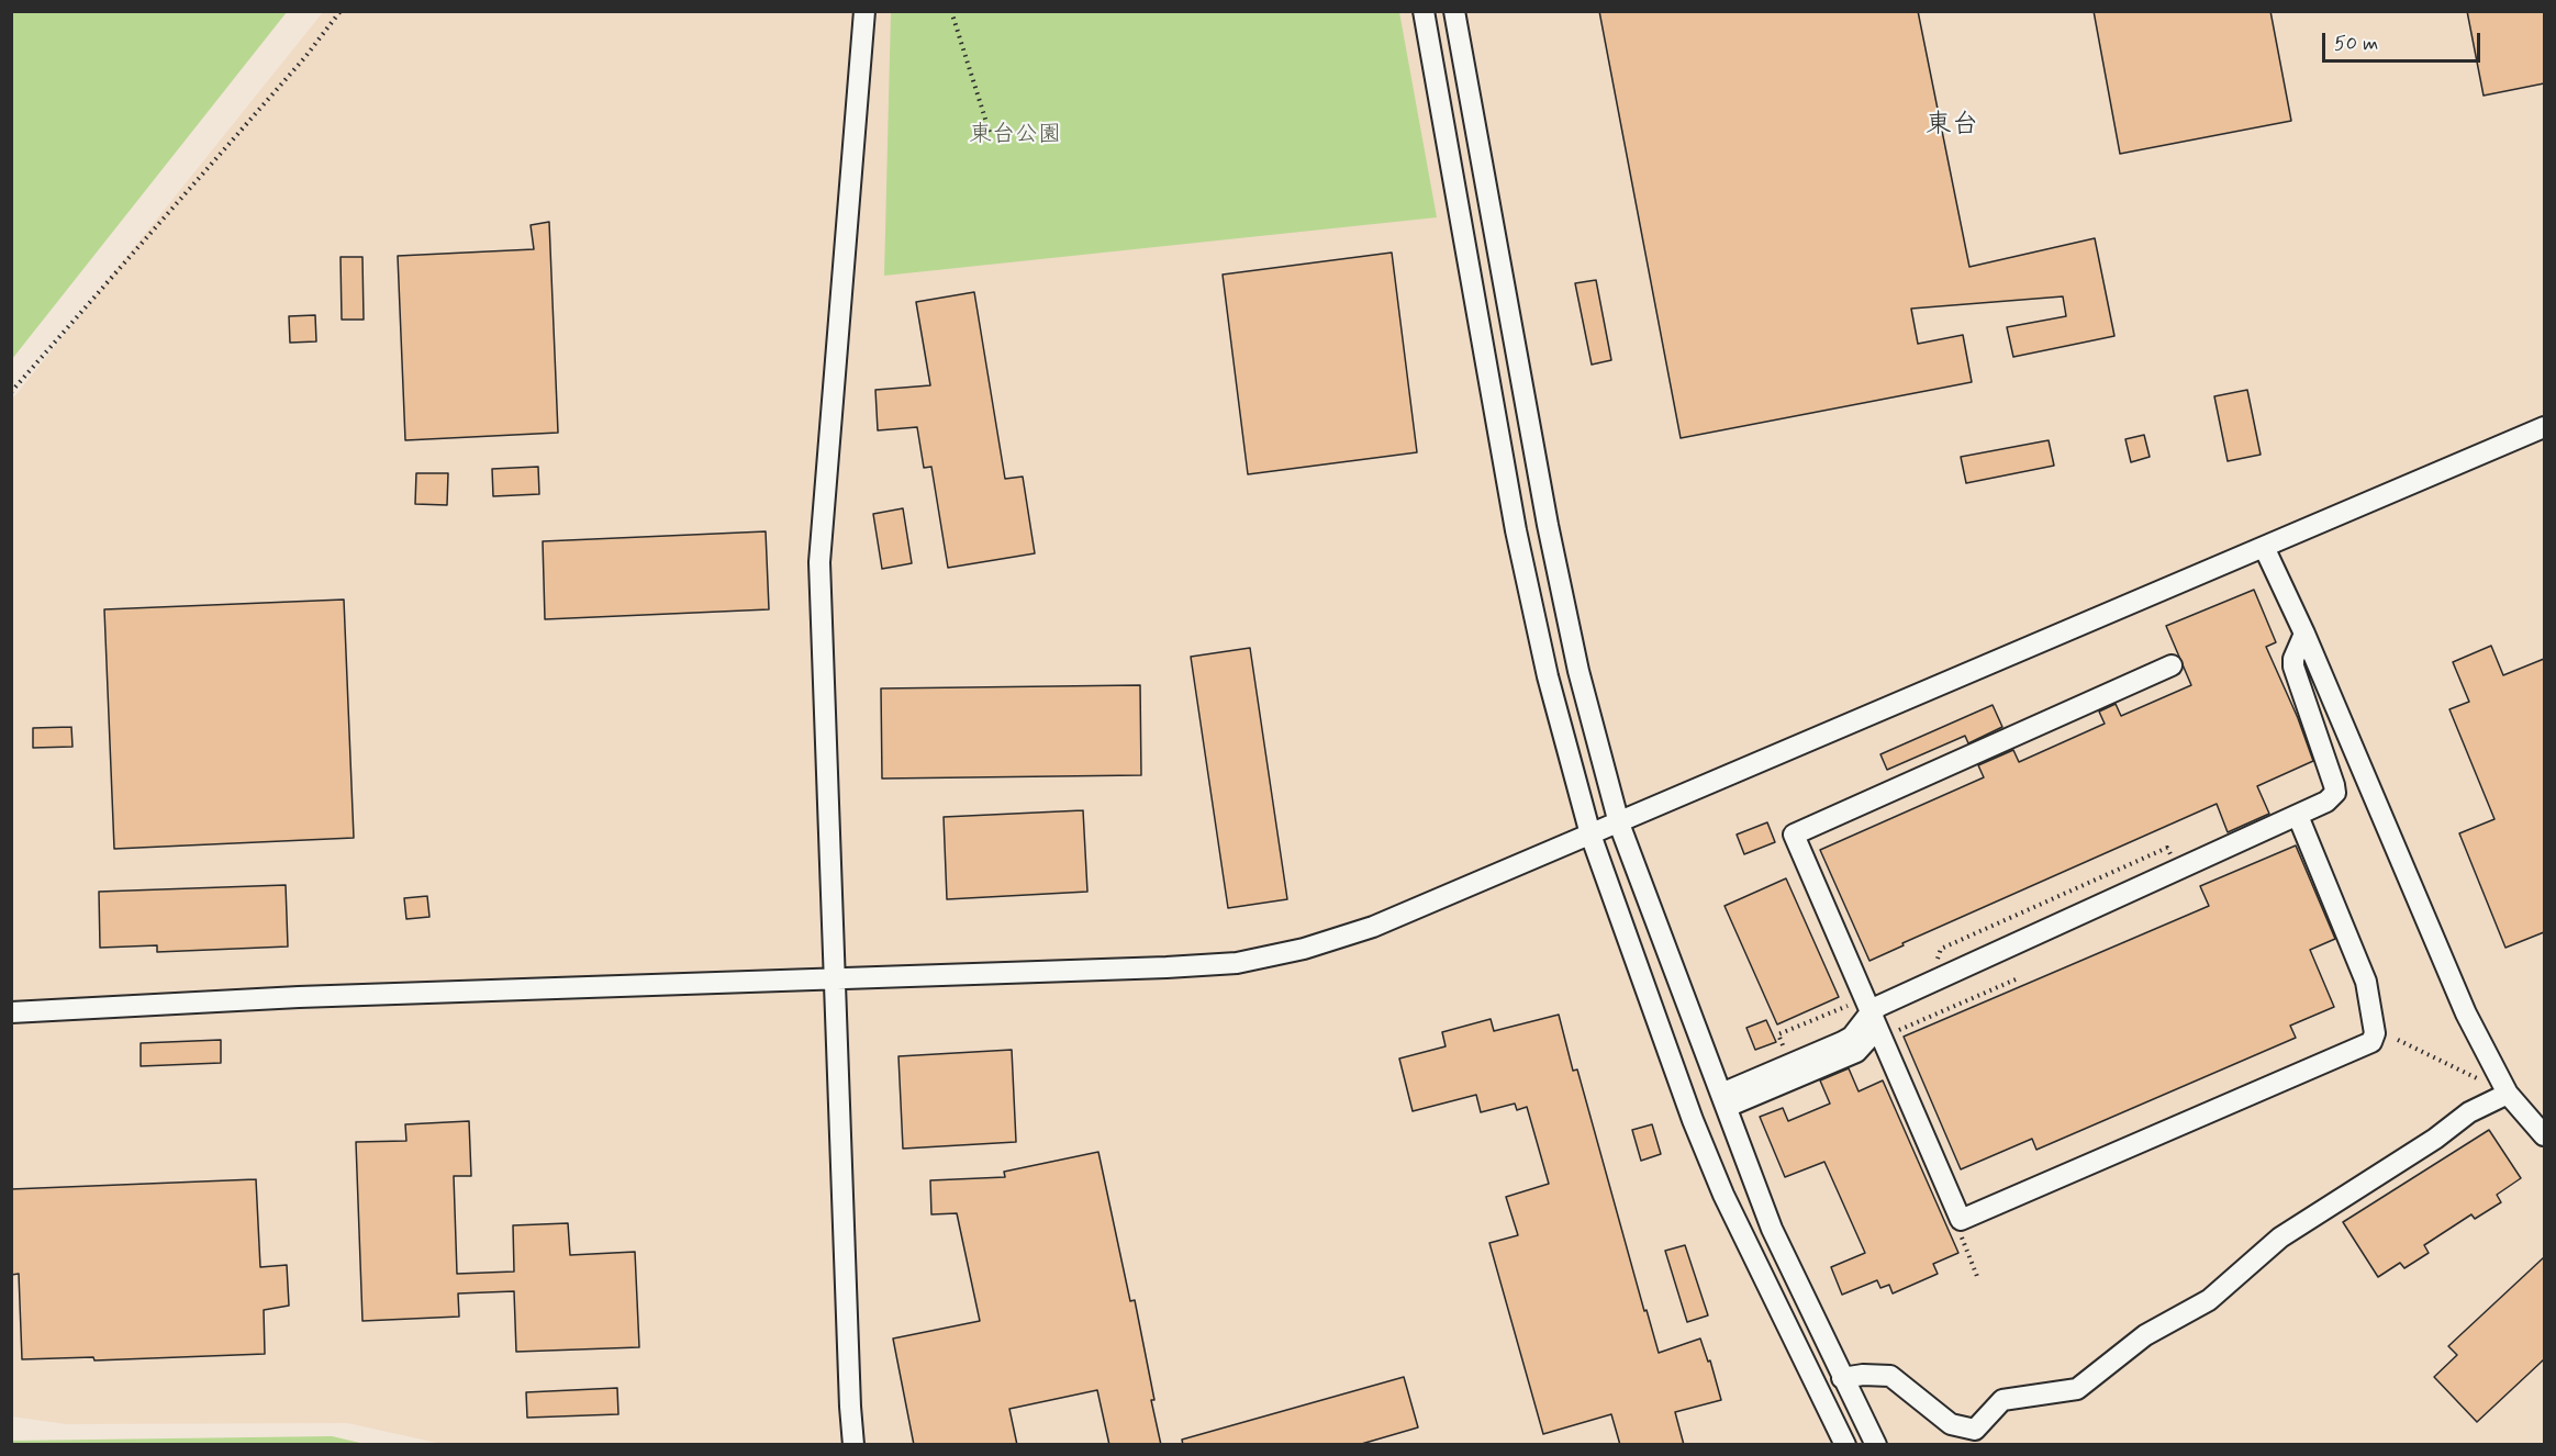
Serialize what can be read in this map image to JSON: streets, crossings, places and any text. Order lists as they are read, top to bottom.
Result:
{
  "districts": ["東台"],
  "parks": ["東台公園"],
  "scale_bar": "50 m"
}
